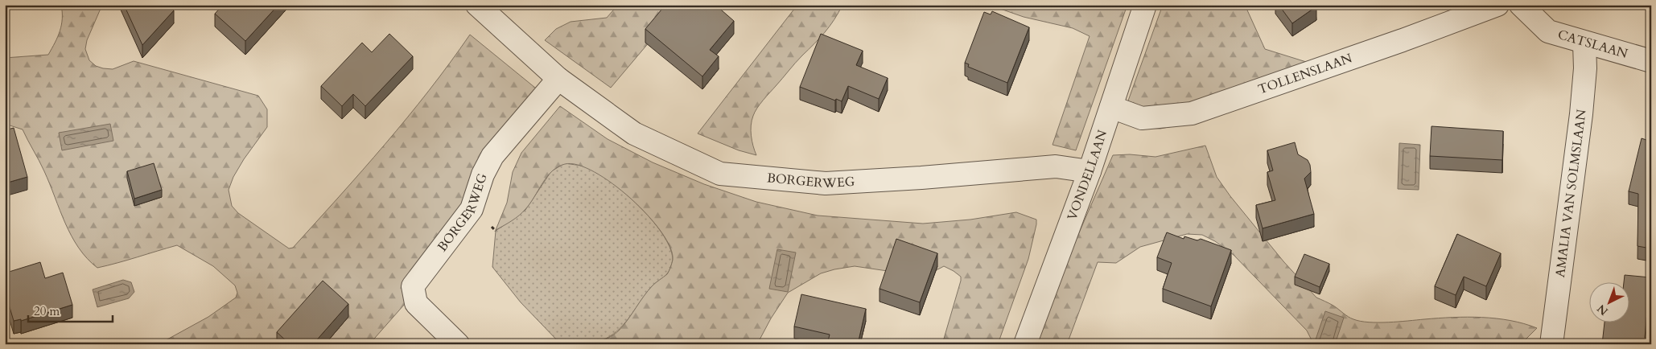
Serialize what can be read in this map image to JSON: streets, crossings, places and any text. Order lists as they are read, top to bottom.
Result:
{
  "streets": {
    "street": [
      "CATSLAAN",
      "TOLLENSLAAN",
      "VONDELLAAN",
      "BORGERWEG",
      "AMALIA VAN SOLMSLAAN"
    ]
  },
  "crossings": [
    ["CATSLAAN", "AMALIA VAN SOLMSLAAN"],
    ["TOLLENSLAAN", "VONDELLAAN"],
    ["VONDELLAAN", "BORGERWEG"]
  ],
  "scale_bar": "20 m",
  "north": "bottom left"
}
